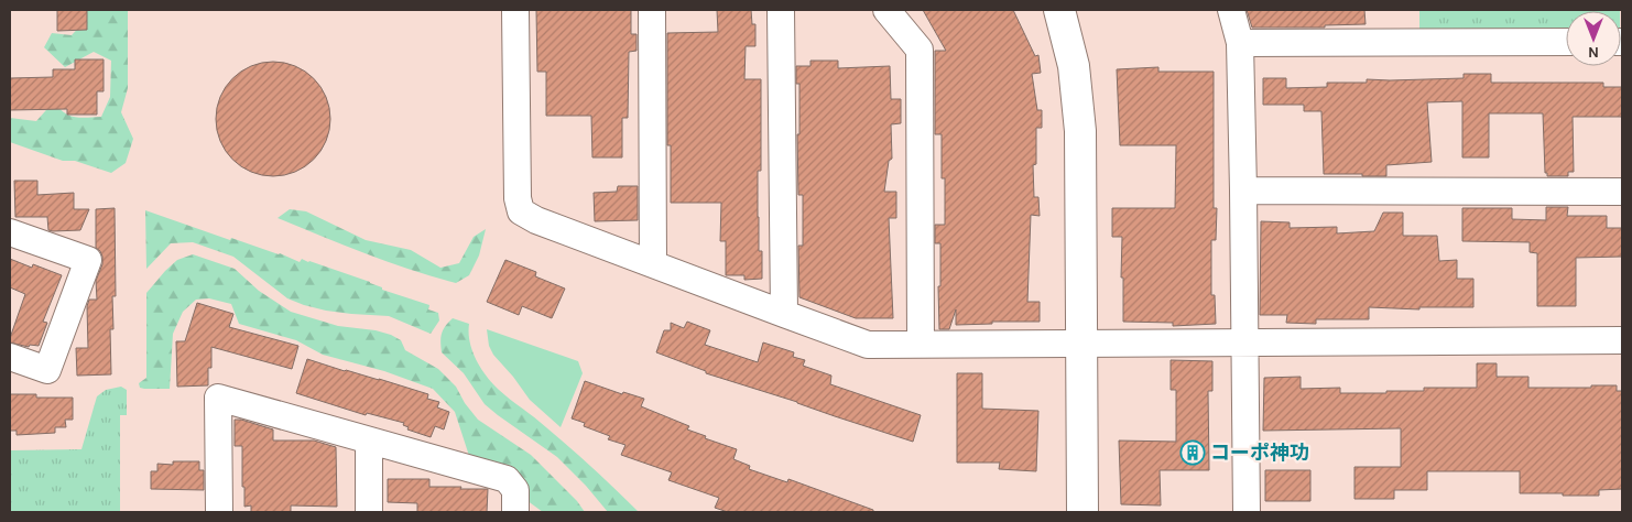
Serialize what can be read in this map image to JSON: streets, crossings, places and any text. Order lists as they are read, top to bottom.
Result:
{
  "places": {
    "building": ["コーポ神功"]
  },
  "north": "bottom"
}
